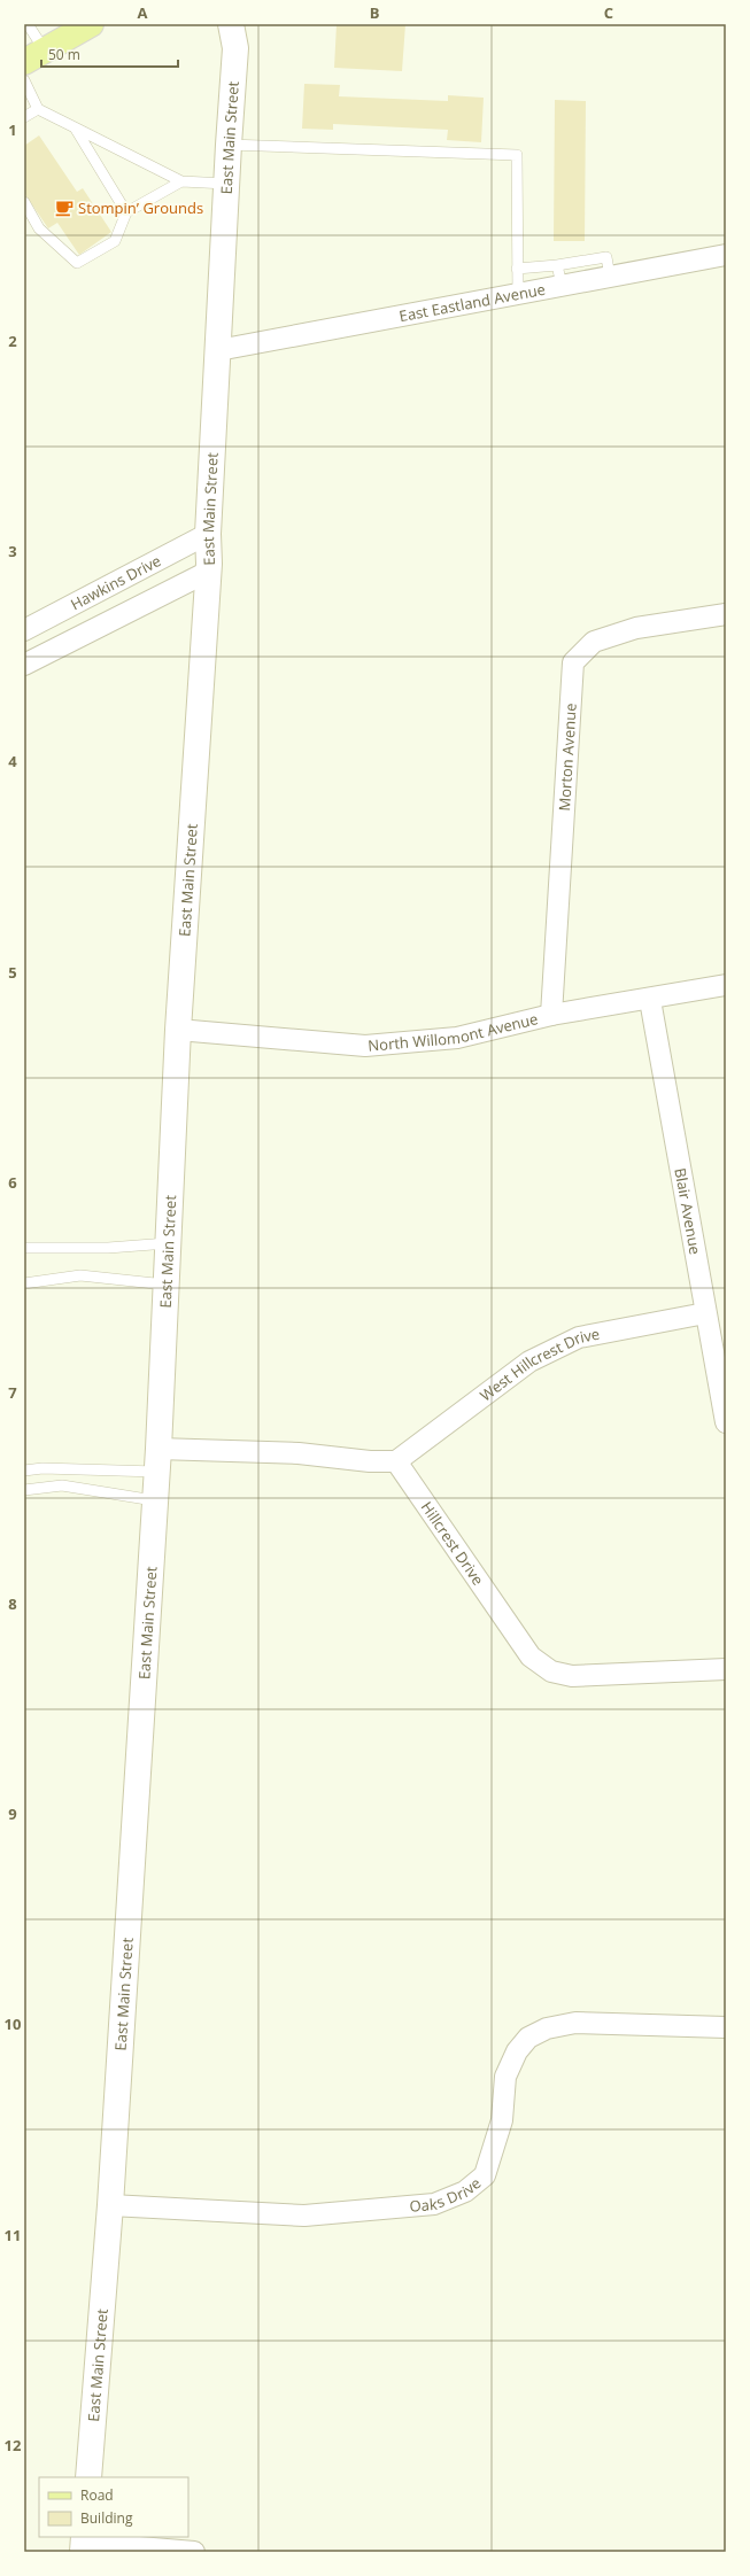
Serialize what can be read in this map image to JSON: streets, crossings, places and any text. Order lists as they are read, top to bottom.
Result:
{
  "streets": {
    "street": [
      "East Main Street",
      "East Eastland Avenue",
      "Hawkins Drive",
      "Morton Avenue",
      "North Willomont Avenue",
      "Blair Avenue",
      "West Hillcrest Drive",
      "Hillcrest Drive",
      "Oaks Drive"
    ]
  },
  "crossings": [
    ["East Main Street", "East Eastland Avenue"],
    ["East Main Street", "Hawkins Drive"],
    ["East Main Street", "North Willomont Avenue"],
    ["East Main Street", "Oaks Drive"],
    ["Morton Avenue", "North Willomont Avenue"],
    ["North Willomont Avenue", "Blair Avenue"],
    ["Blair Avenue", "West Hillcrest Drive"],
    ["West Hillcrest Drive", "Hillcrest Drive"]
  ],
  "places": {
    "cafe": ["Stompin’ Grounds"]
  },
  "legend": ["Road", "Building"],
  "scale_bar": "50 m",
  "grid": {
    "columns": ["A", "B", "C"],
    "rows": [
      "1",
      "2",
      "3",
      "4",
      "5",
      "6",
      "7",
      "8",
      "9",
      "10",
      "11",
      "12"
    ]
  }
}
